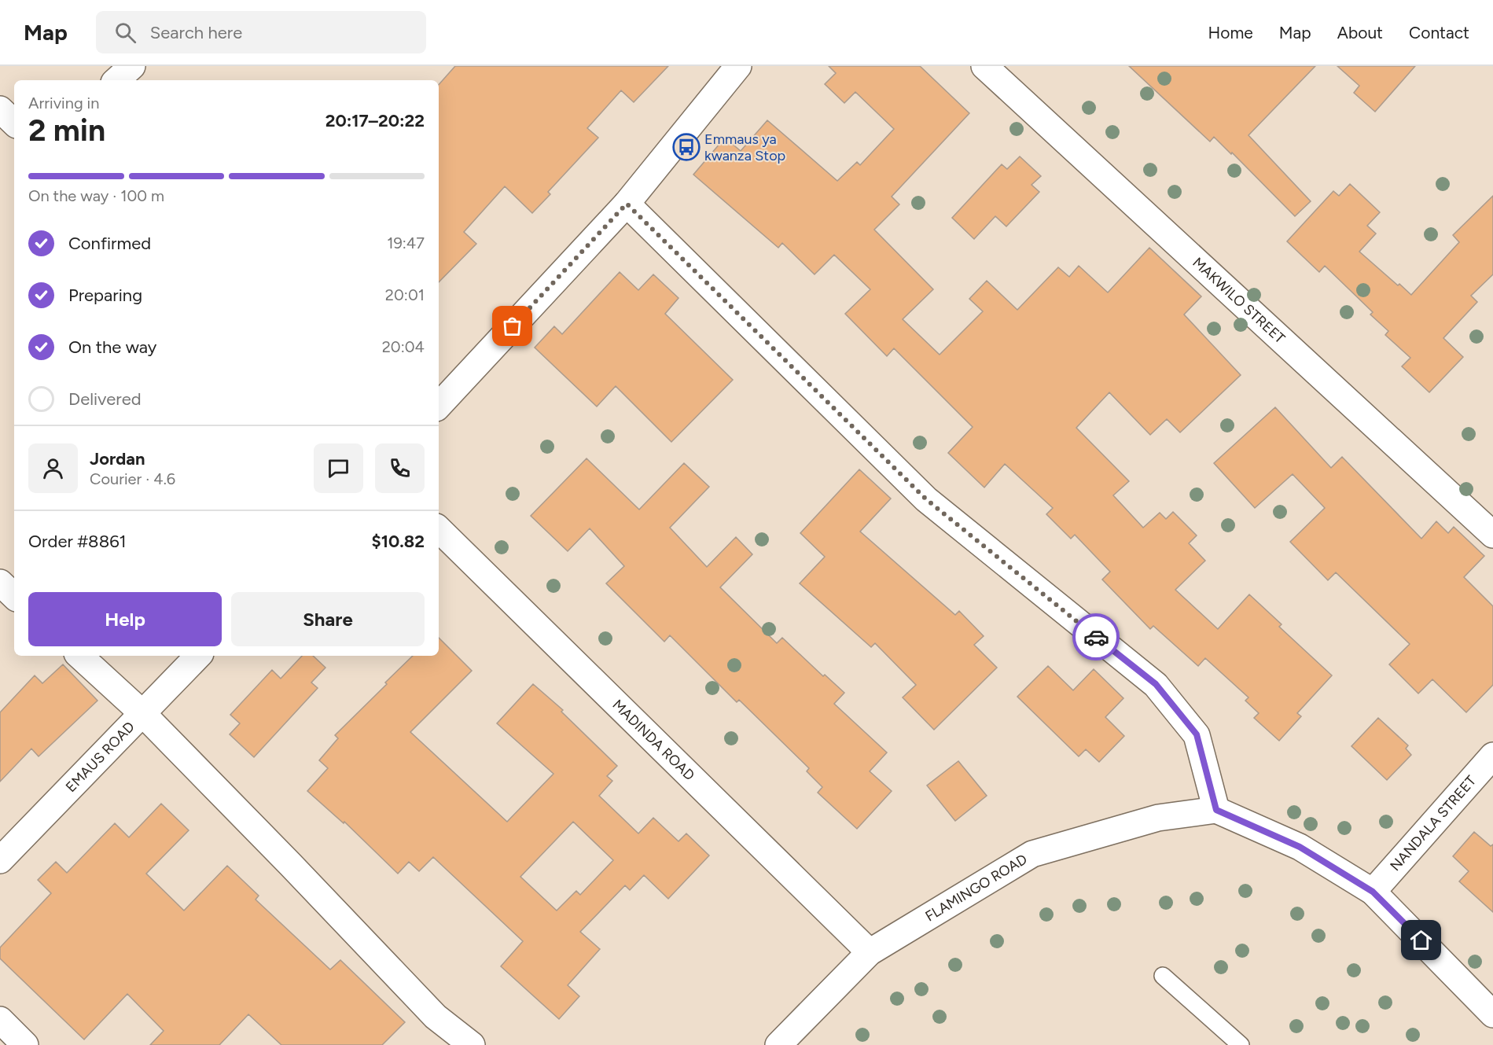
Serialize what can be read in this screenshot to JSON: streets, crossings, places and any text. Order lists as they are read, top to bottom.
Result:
{
  "streets": {
    "street": [
      "MAKWILO STREET",
      "MADINDA ROAD",
      "EMAUS ROAD",
      "NANDALA STREET",
      "FLAMINGO ROAD"
    ]
  },
  "crossings": [
    ["MADINDA ROAD", "FLAMINGO ROAD"]
  ],
  "places": {
    "bus stop": ["Emmaus ya kwanza Stop"]
  },
  "page": {
    "header": "Map",
    "search": "Search here",
    "nav": [
      "Home",
      "Map",
      "About",
      "Contact"
    ],
    "heading": ["2 min", "Arriving in", "20:17–20:22"],
    "panel": [
      "Jordan",
      "Courier · 4.6",
      "Order #8861",
      "$10.82"
    ],
    "bar": "On the way · 100 m",
    "list": [
      ["Confirmed", "19:47"],
      ["Preparing", "20:01"],
      ["On the way", "20:04"],
      "Delivered"
    ],
    "buttons": ["Help", "Share"]
  }
}
